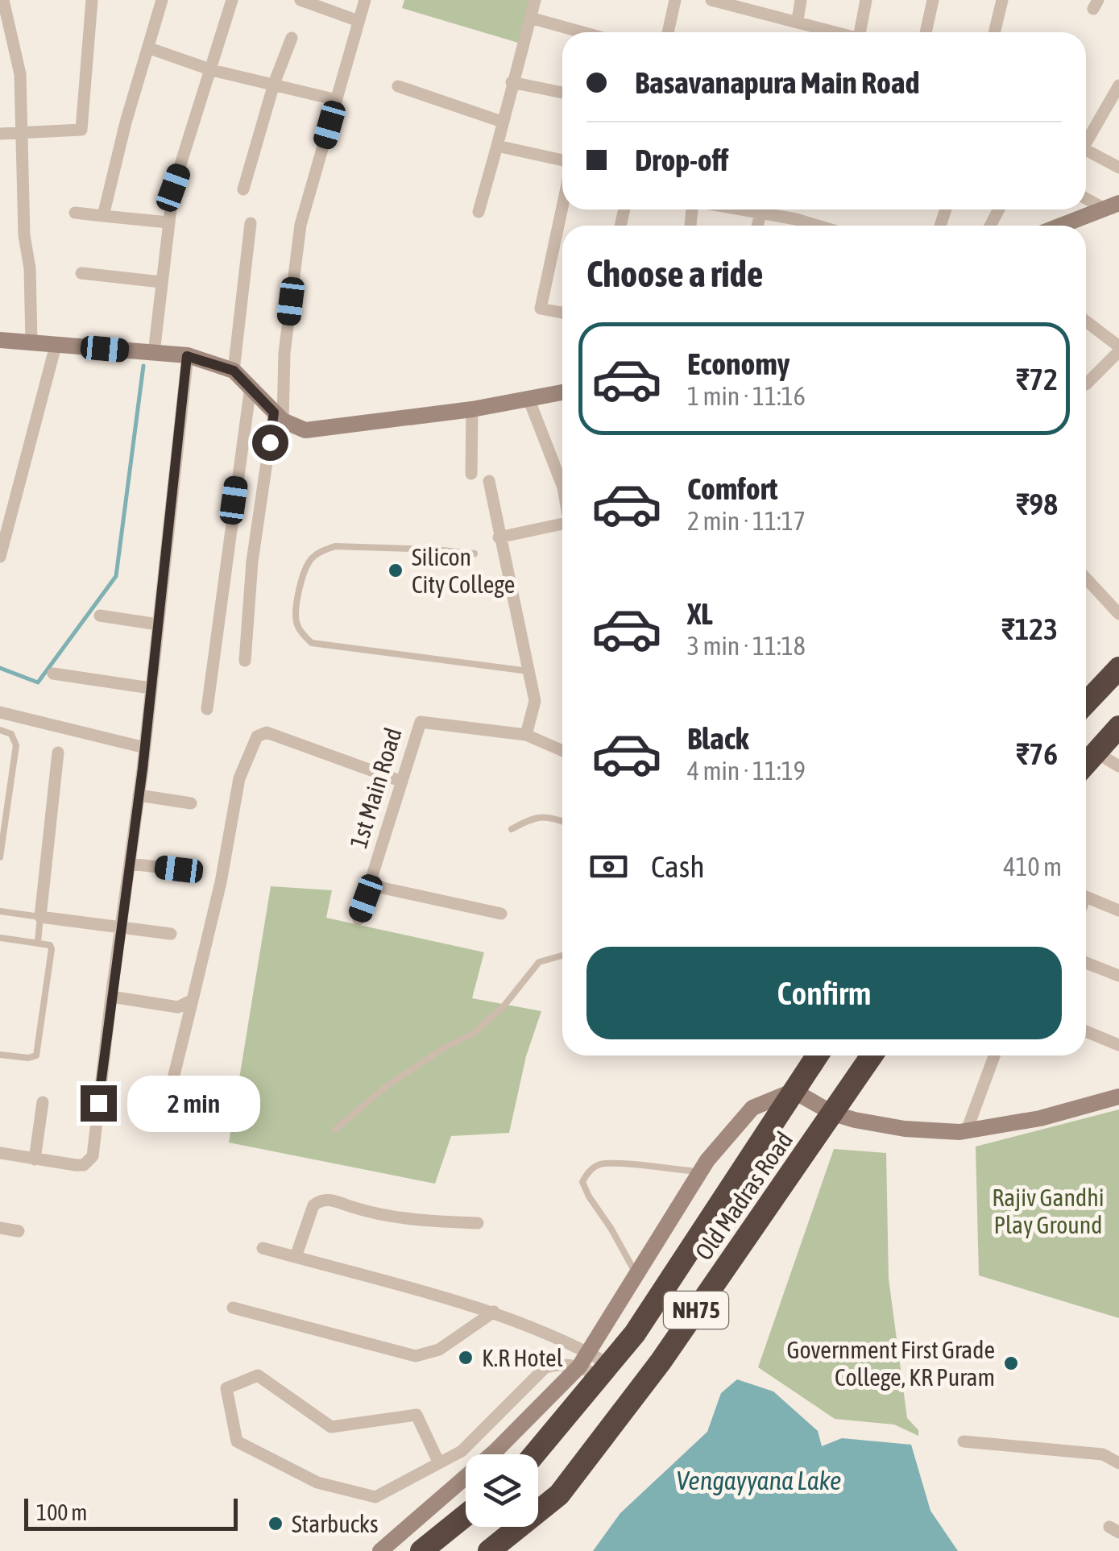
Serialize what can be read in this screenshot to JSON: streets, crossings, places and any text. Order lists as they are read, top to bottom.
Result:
{
  "streets": {
    "highway": ["Old Madras Road", "NH75"],
    "street": ["1st Main Road"]
  },
  "water": ["Vengayyana Lake"],
  "parks": ["Rajiv Gandhi Play Ground"],
  "places": [
    "Silicon City College",
    "K.R Hotel",
    "Government First Grade College, KR Puram",
    "Starbucks"
  ],
  "scale_bar": "100 m",
  "page": {
    "banner": ["Basavanapura Main Road", "Drop-off"],
    "heading": "Choose a ride",
    "list": [
      {
        "name": "Economy",
        "note": "1 min · 11:16",
        "value": "₹72"
      },
      {
        "name": "Comfort",
        "note": "2 min · 11:17",
        "value": "₹98"
      },
      {
        "name": "XL",
        "note": "3 min · 11:18",
        "value": "₹123"
      },
      {
        "name": "Black",
        "note": "4 min · 11:19",
        "value": "₹76"
      }
    ],
    "pay": ["Cash", "410 m"],
    "buttons": "Confirm",
    "bubble": "2 min",
    "scale": "100 m"
  }
}
